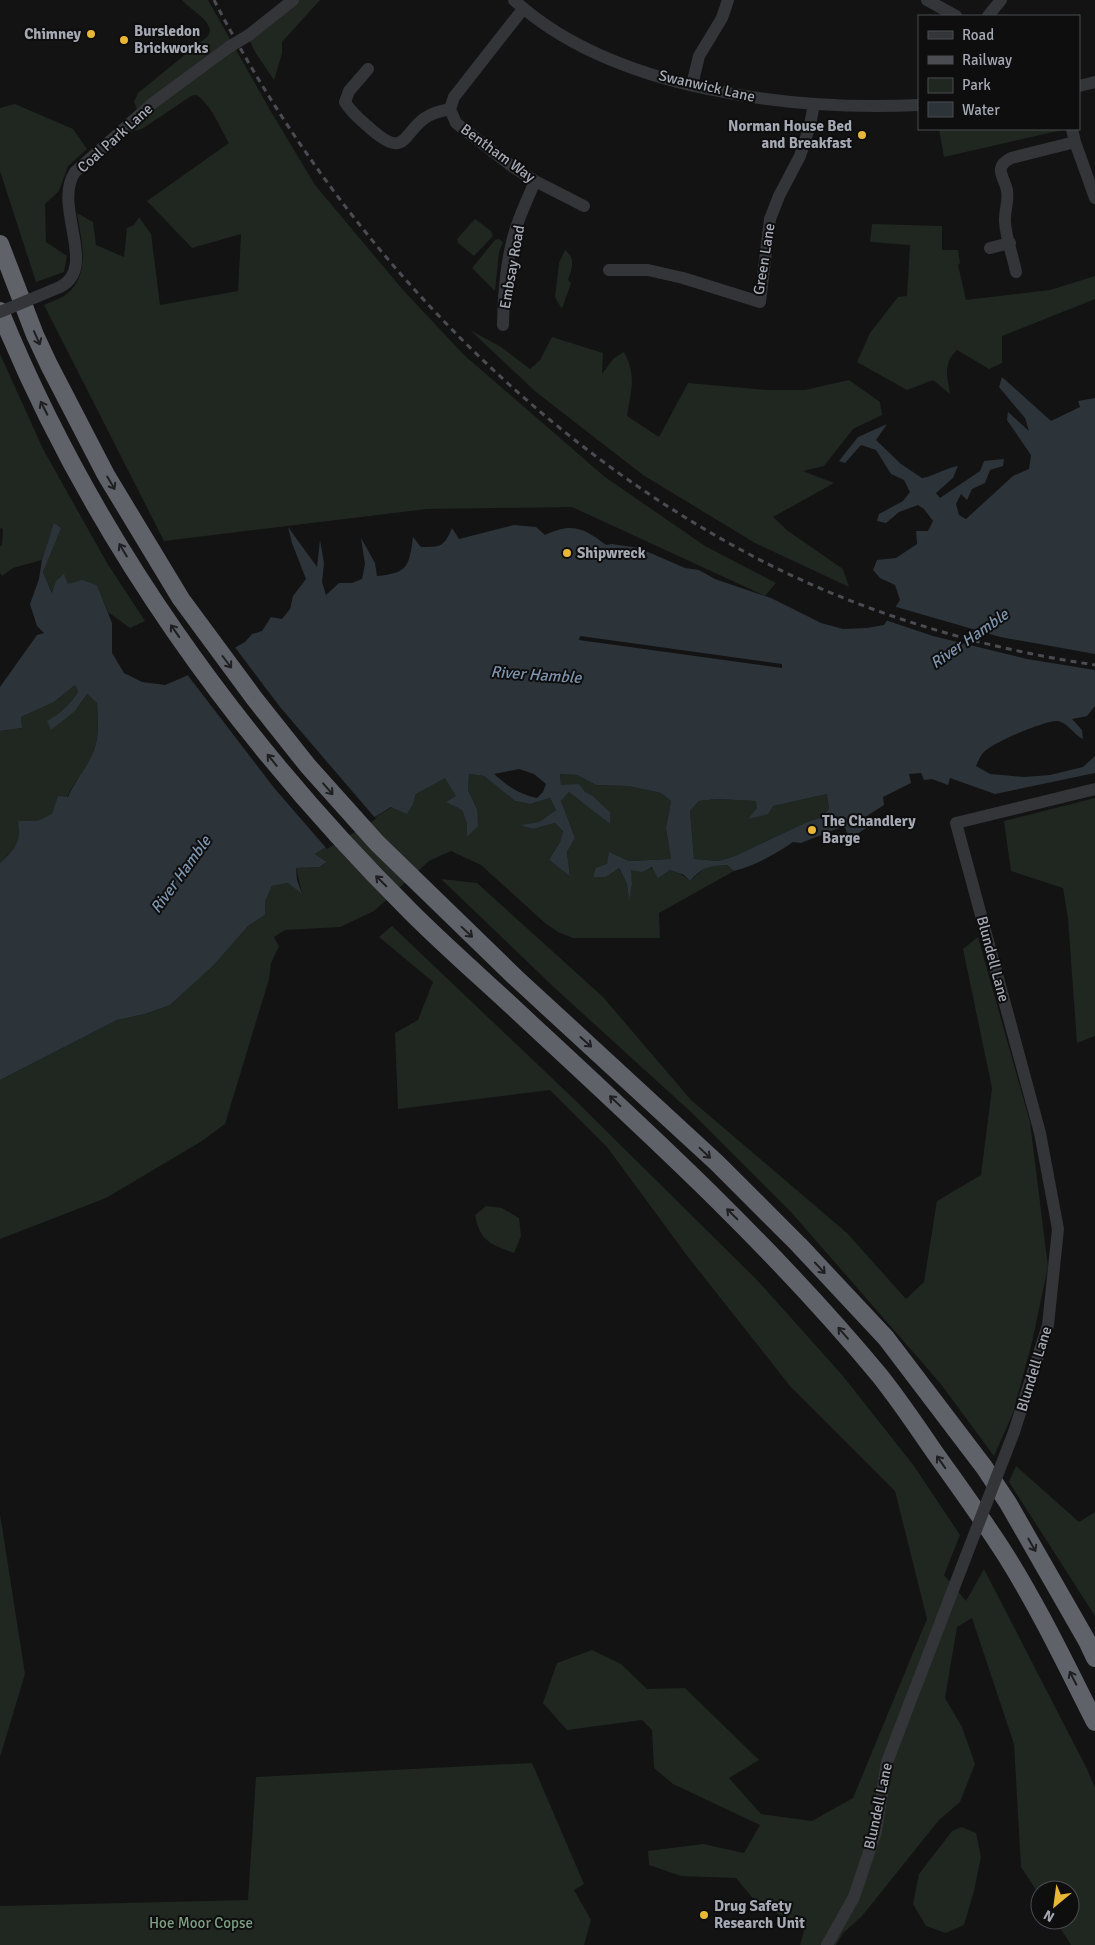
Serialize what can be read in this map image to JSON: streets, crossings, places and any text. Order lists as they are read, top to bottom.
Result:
{
  "streets": {
    "street": [
      "Swanwick Lane",
      "Coal Park Lane",
      "Bentham Way",
      "Green Lane",
      "Embsay Road",
      "Blundell Lane"
    ]
  },
  "crossings": [
    ["Swanwick Lane", "Bentham Way"],
    ["Swanwick Lane", "Green Lane"],
    ["Bentham Way", "Embsay Road"]
  ],
  "water": ["River Hamble"],
  "parks": ["Hoe Moor Copse"],
  "places": [
    "Chimney",
    "Bursledon Brickworks",
    "Norman House Bed and Breakfast",
    "Shipwreck",
    "The Chandlery Barge",
    "Drug Safety Research Unit"
  ],
  "legend": [
    "Road",
    "Railway",
    "Park",
    "Water"
  ],
  "north": "bottom left"
}
